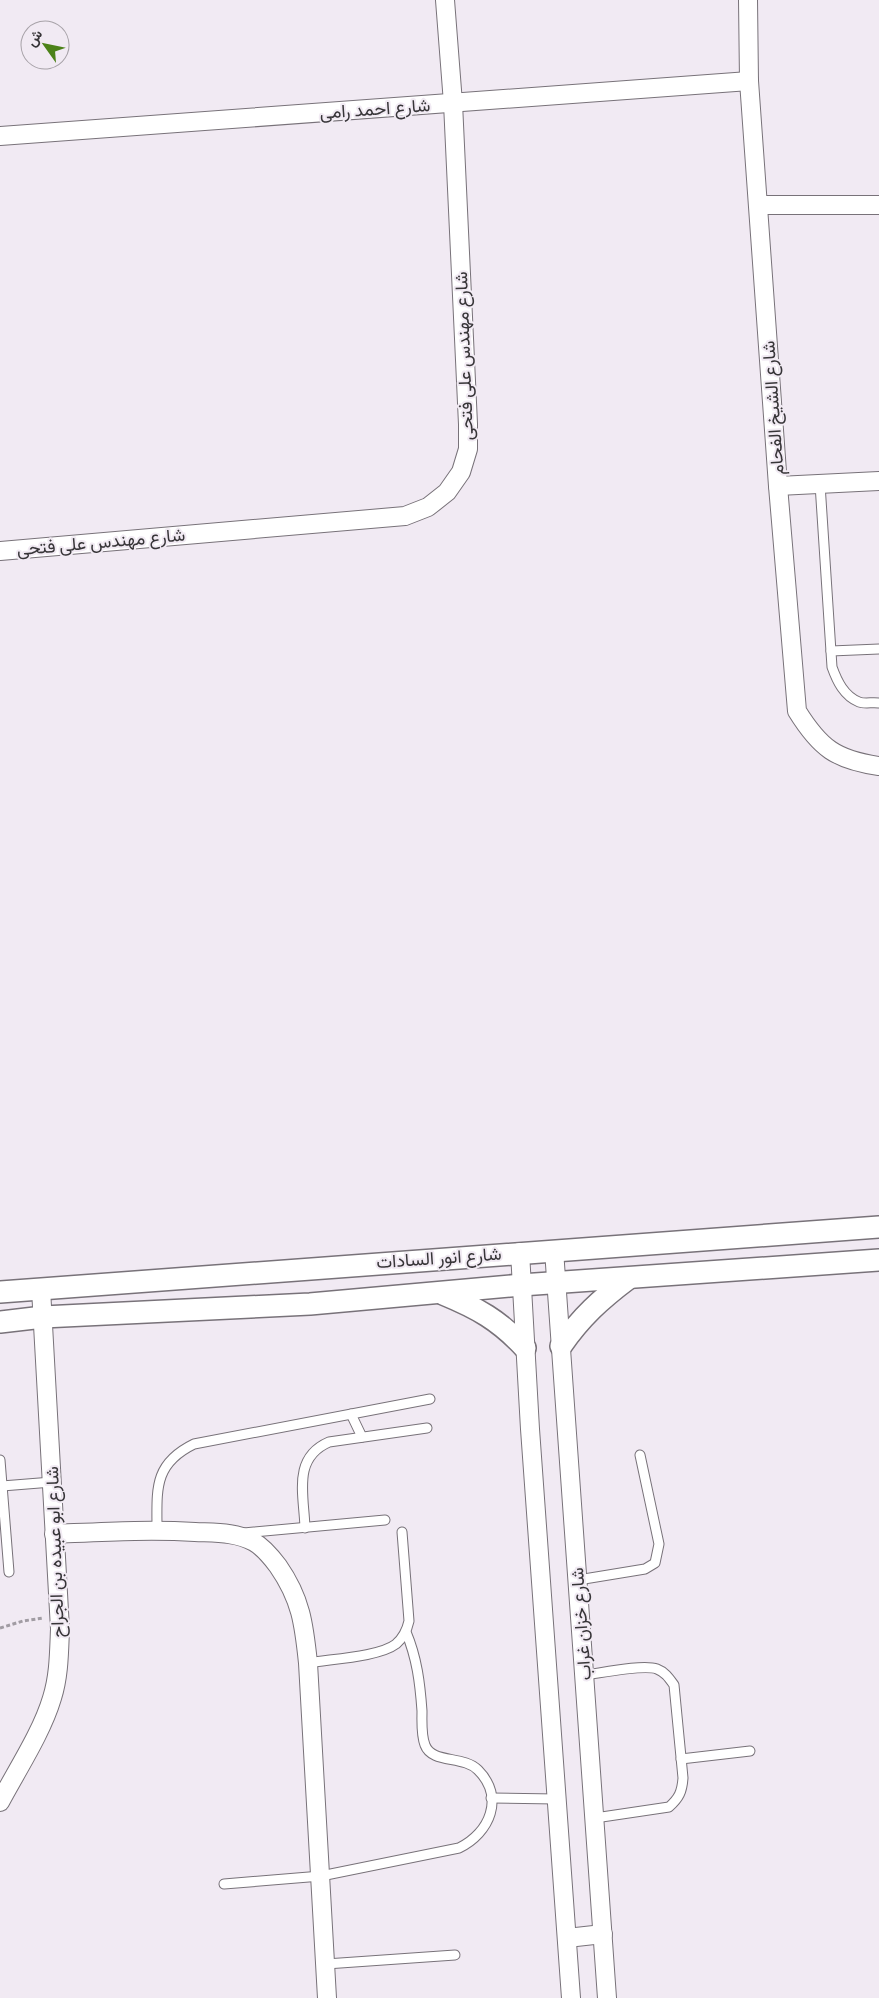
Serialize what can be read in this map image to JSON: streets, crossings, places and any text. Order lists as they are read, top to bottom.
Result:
{
  "streets": {
    "street": [
      "شارع احمد رامى",
      "شارع مهندس على فتحى",
      "شارع الشيخ الفحام",
      "شارع انور السادات",
      "شارع ابو عبيده بن الجراح",
      "شارع خزان غراب"
    ]
  },
  "crossings": [
    ["شارع احمد رامى", "شارع مهندس على فتحى"],
    ["شارع احمد رامى", "شارع الشيخ الفحام"],
    ["شارع انور السادات", "شارع ابو عبيده بن الجراح"],
    ["شارع انور السادات", "شارع خزان غراب"]
  ],
  "north": "top left"
}
